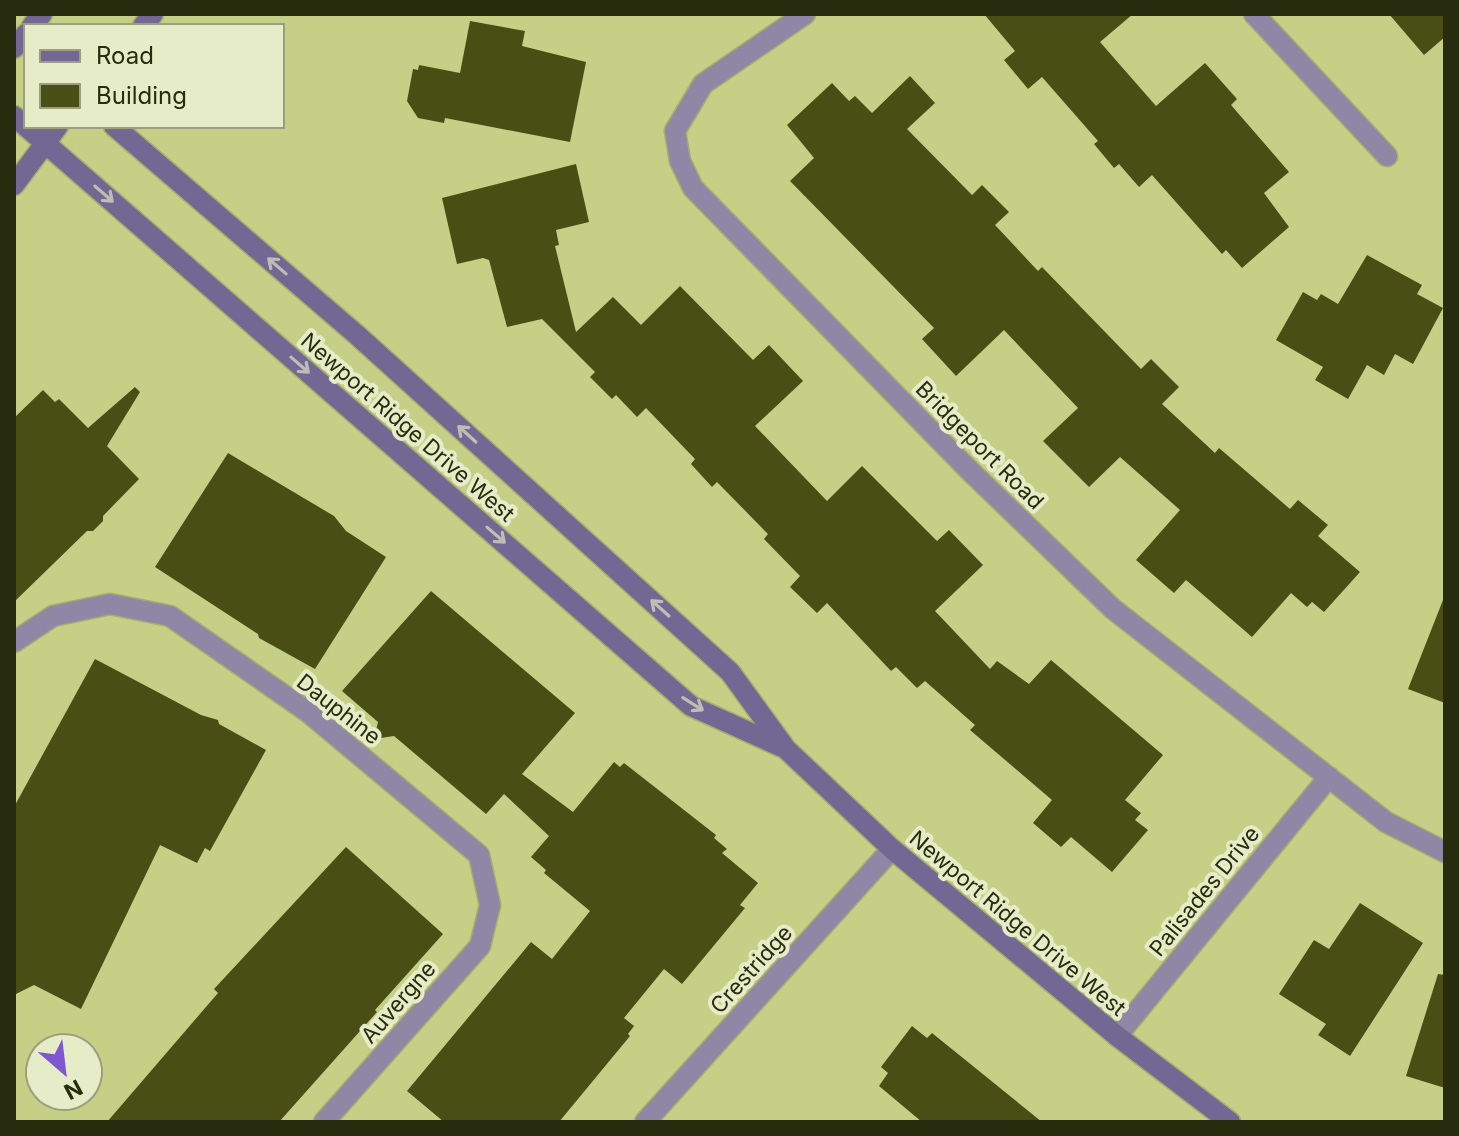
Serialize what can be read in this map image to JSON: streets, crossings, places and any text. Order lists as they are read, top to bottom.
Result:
{
  "streets": {
    "street": [
      "Newport Ridge Drive West",
      "Bridgeport Road",
      "Dauphine",
      "Palisades Drive",
      "Crestridge",
      "Auvergne"
    ]
  },
  "crossings": [
    ["Newport Ridge Drive West", "Palisades Drive"],
    ["Newport Ridge Drive West", "Crestridge"],
    ["Bridgeport Road", "Palisades Drive"],
    ["Dauphine", "Auvergne"]
  ],
  "legend": ["Road", "Building"],
  "north": "bottom right"
}
